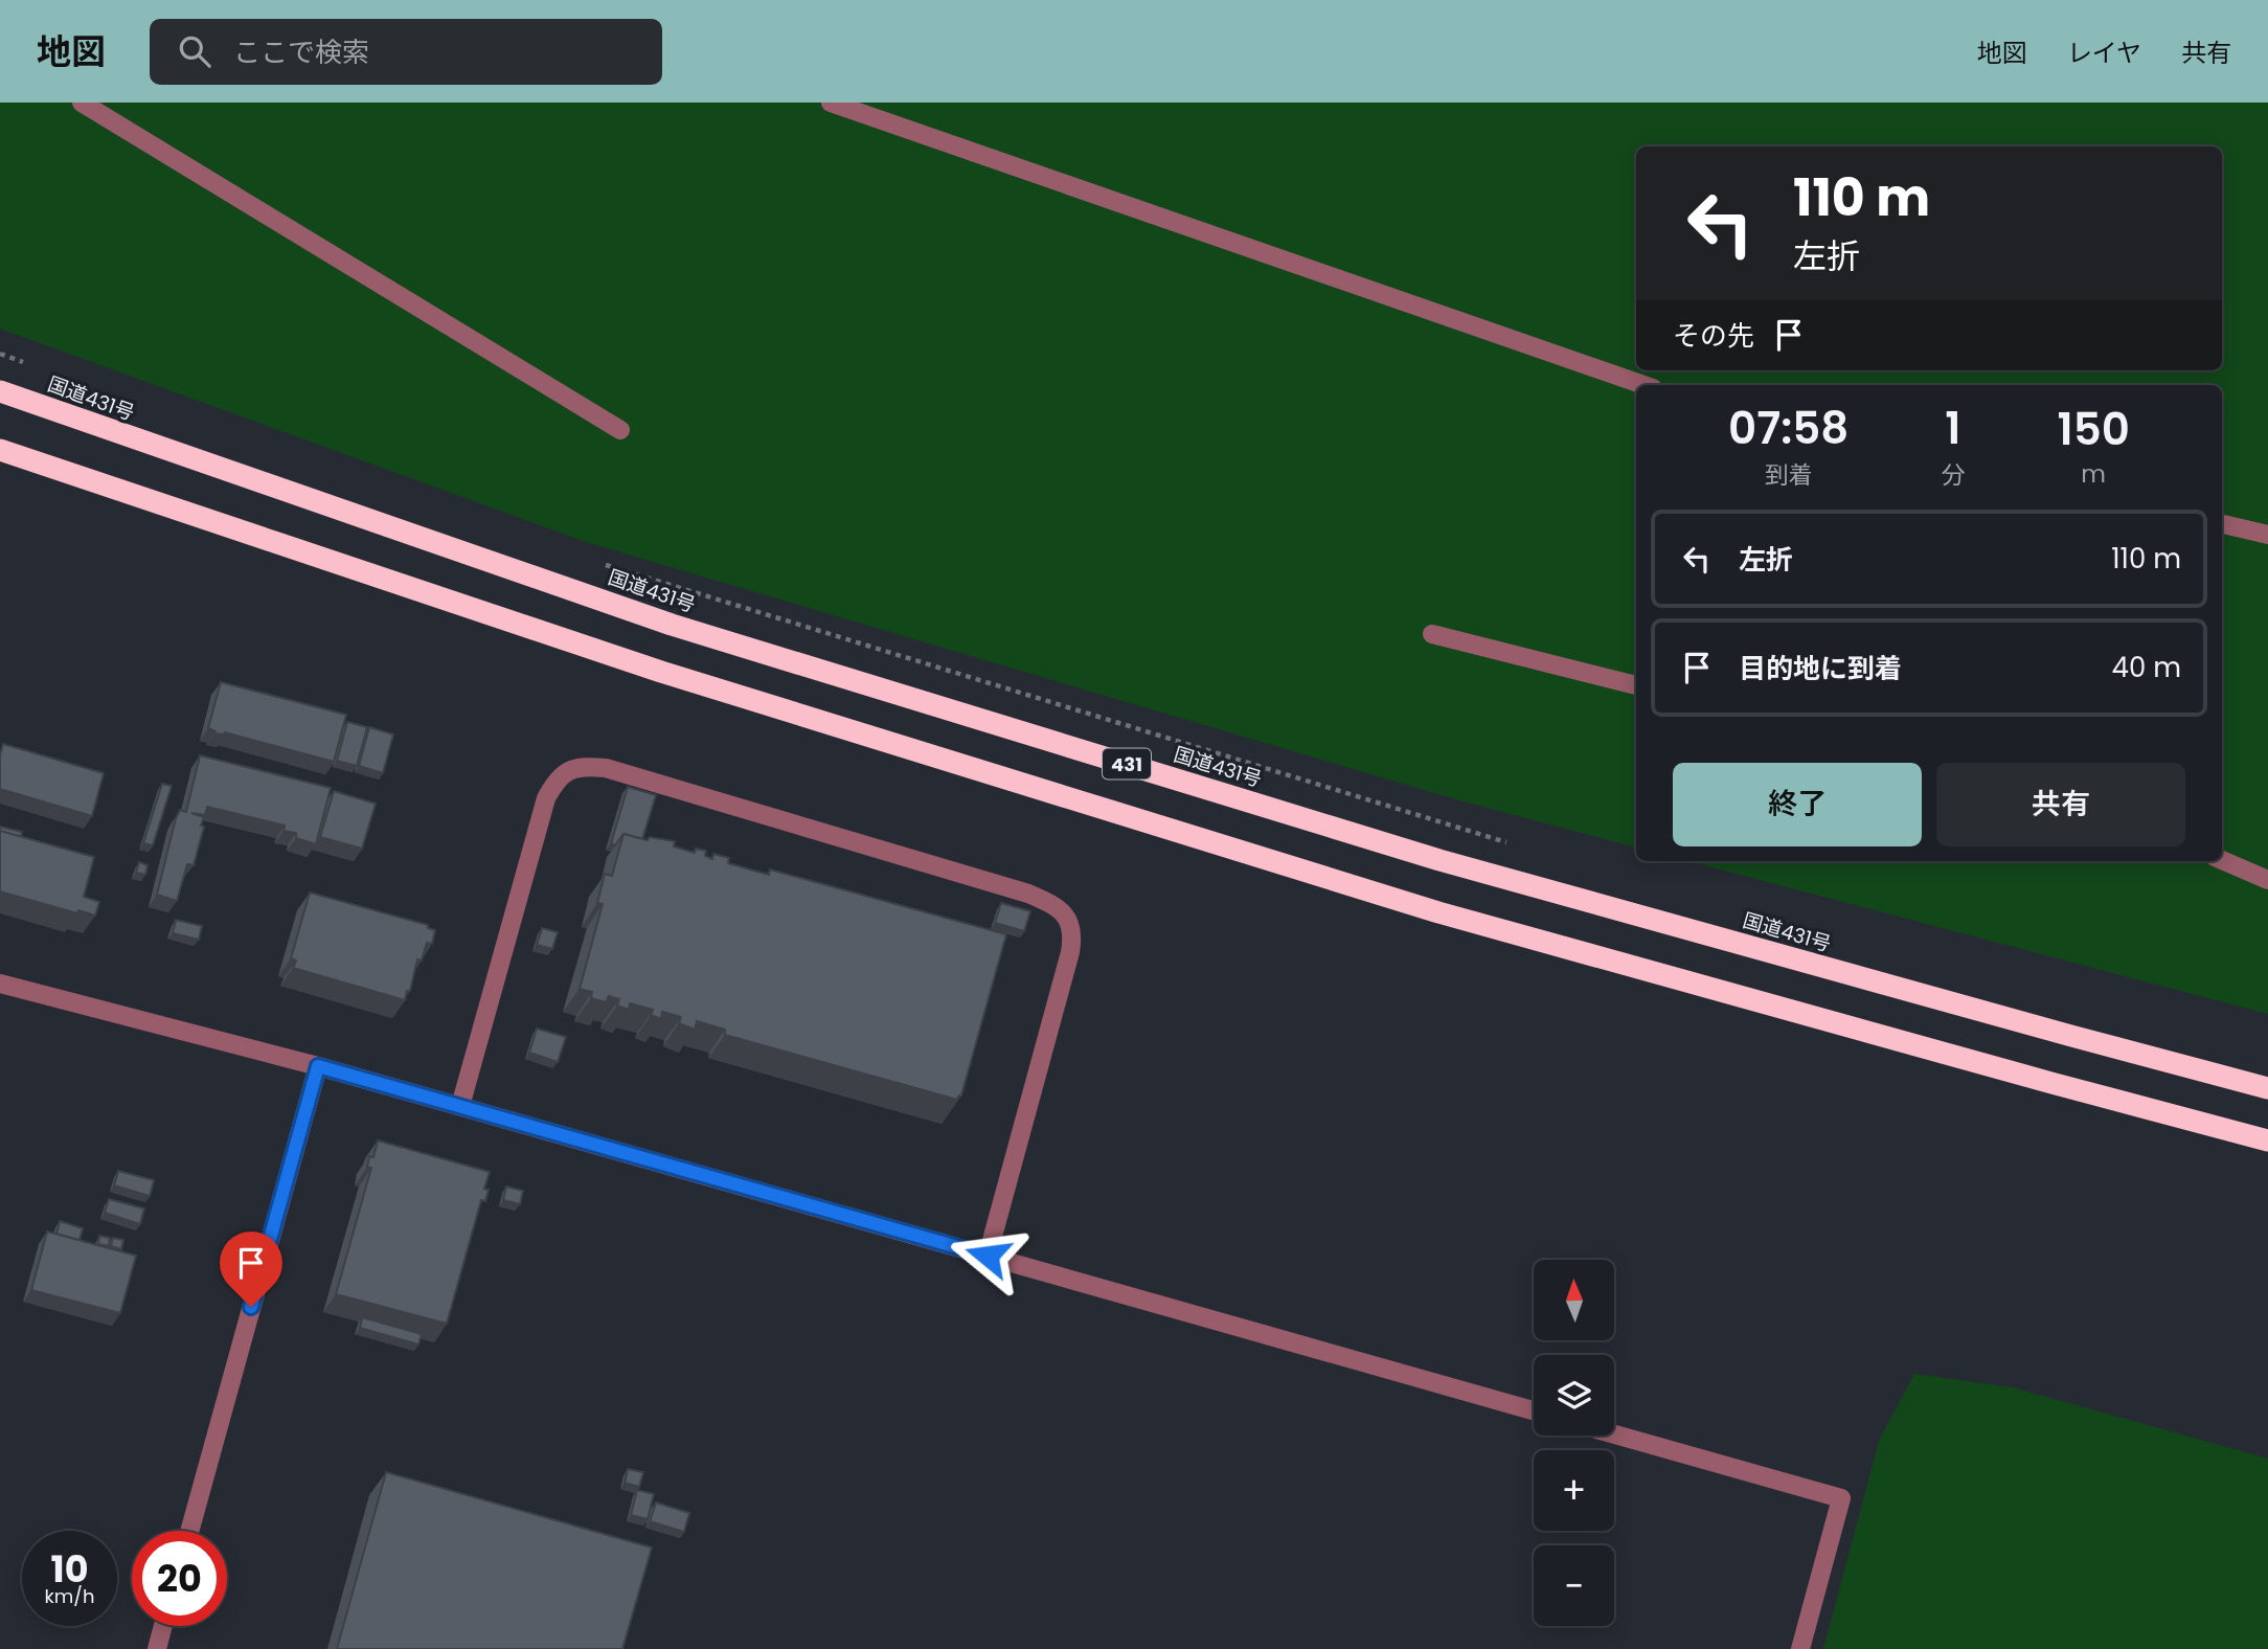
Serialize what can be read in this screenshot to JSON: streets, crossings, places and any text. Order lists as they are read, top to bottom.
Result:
{
  "streets": {
    "highway": ["国道431号", "431"]
  },
  "north": "top",
  "page": {
    "header": "地図",
    "search": "ここで検索",
    "nav": ["地図", "レイヤ", "共有"],
    "turn": ["110 m", "左折"],
    "then": "その先",
    "eta": [
      "07:58",
      "到着",
      "1",
      "分",
      "150",
      "m"
    ],
    "list": [
      {
        "name": "左折",
        "value": "110 m"
      },
      {
        "name": "目的地に到着",
        "value": "40 m"
      }
    ],
    "buttons": ["終了", "共有"],
    "map_buttons": ["+", "−"],
    "speed": "10 km/h",
    "limit": "20"
  }
}
